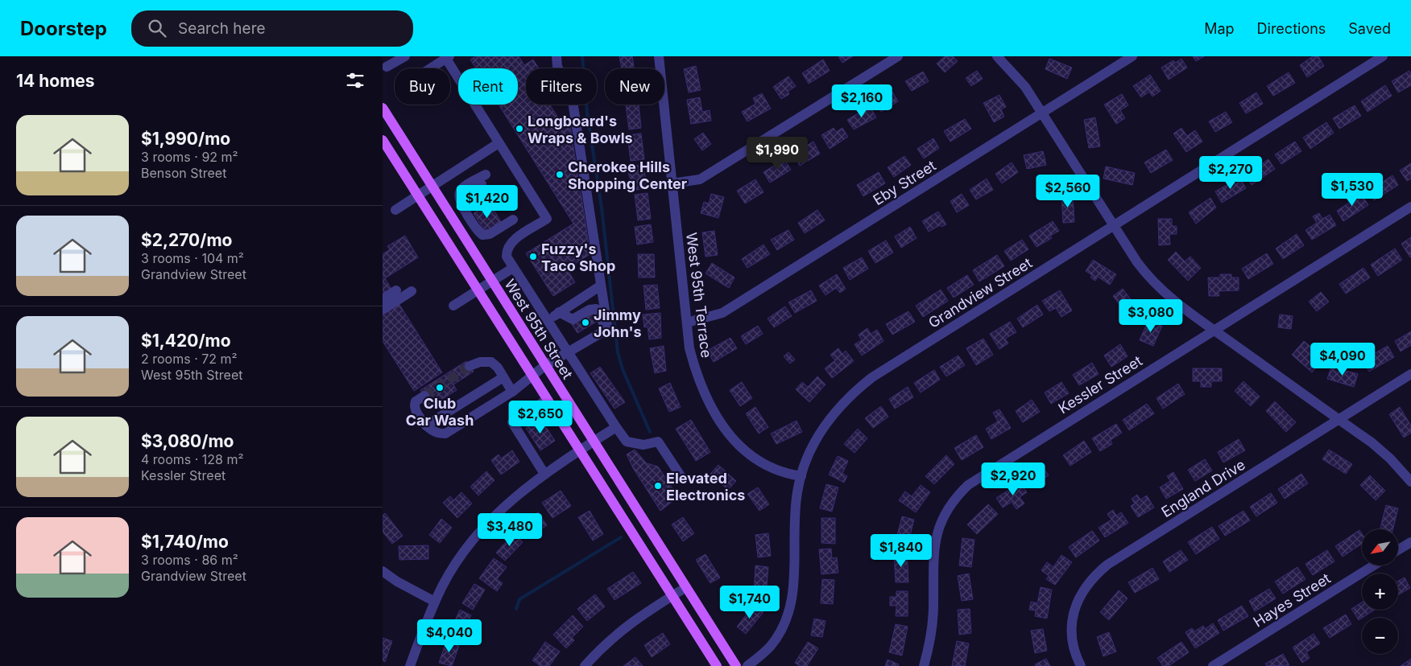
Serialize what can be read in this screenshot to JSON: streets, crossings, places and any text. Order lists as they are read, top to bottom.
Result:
{
  "streets": {
    "main road": ["West 95th Street"],
    "street": [
      "Eby Street",
      "Grandview Street",
      "West 95th Terrace",
      "Kessler Street",
      "England Drive",
      "Hayes Street"
    ]
  },
  "crossings": [
    ["Eby Street", "West 95th Terrace"],
    ["Grandview Street", "West 95th Terrace"]
  ],
  "places": [
    "Longboard's Wraps & Bowls",
    "Cherokee Hills Shopping Center",
    "Fuzzy's Taco Shop",
    "Jimmy John's",
    "Club Car Wash",
    "Elevated Electronics"
  ],
  "north": "bottom left",
  "page": {
    "header": "Doorstep",
    "search": "Search here",
    "nav": ["Map", "Directions", "Saved"],
    "heading": "14 homes",
    "chip": [
      "Buy",
      "Rent",
      "Filters",
      "New"
    ],
    "price": [
      "$2,160",
      "$1,990",
      "$2,270",
      "$1,530",
      "$2,560",
      "$1,420",
      "$3,080",
      "$4,090",
      "$2,650",
      "$2,920",
      "$3,480",
      "$1,840",
      "$1,740",
      "$4,040"
    ],
    "list": [
      {
        "name": "$1,990/mo",
        "note": "3 rooms · 92 m² · Benson Street"
      },
      {
        "name": "$2,270/mo",
        "note": "3 rooms · 104 m² · Grandview Street"
      },
      {
        "name": "$1,420/mo",
        "note": "2 rooms · 72 m² · West 95th Street"
      },
      {
        "name": "$3,080/mo",
        "note": "4 rooms · 128 m² · Kessler Street"
      },
      {
        "name": "$1,740/mo",
        "note": "3 rooms · 86 m² · Grandview Street"
      }
    ],
    "map_buttons": ["+", "−"]
  }
}
